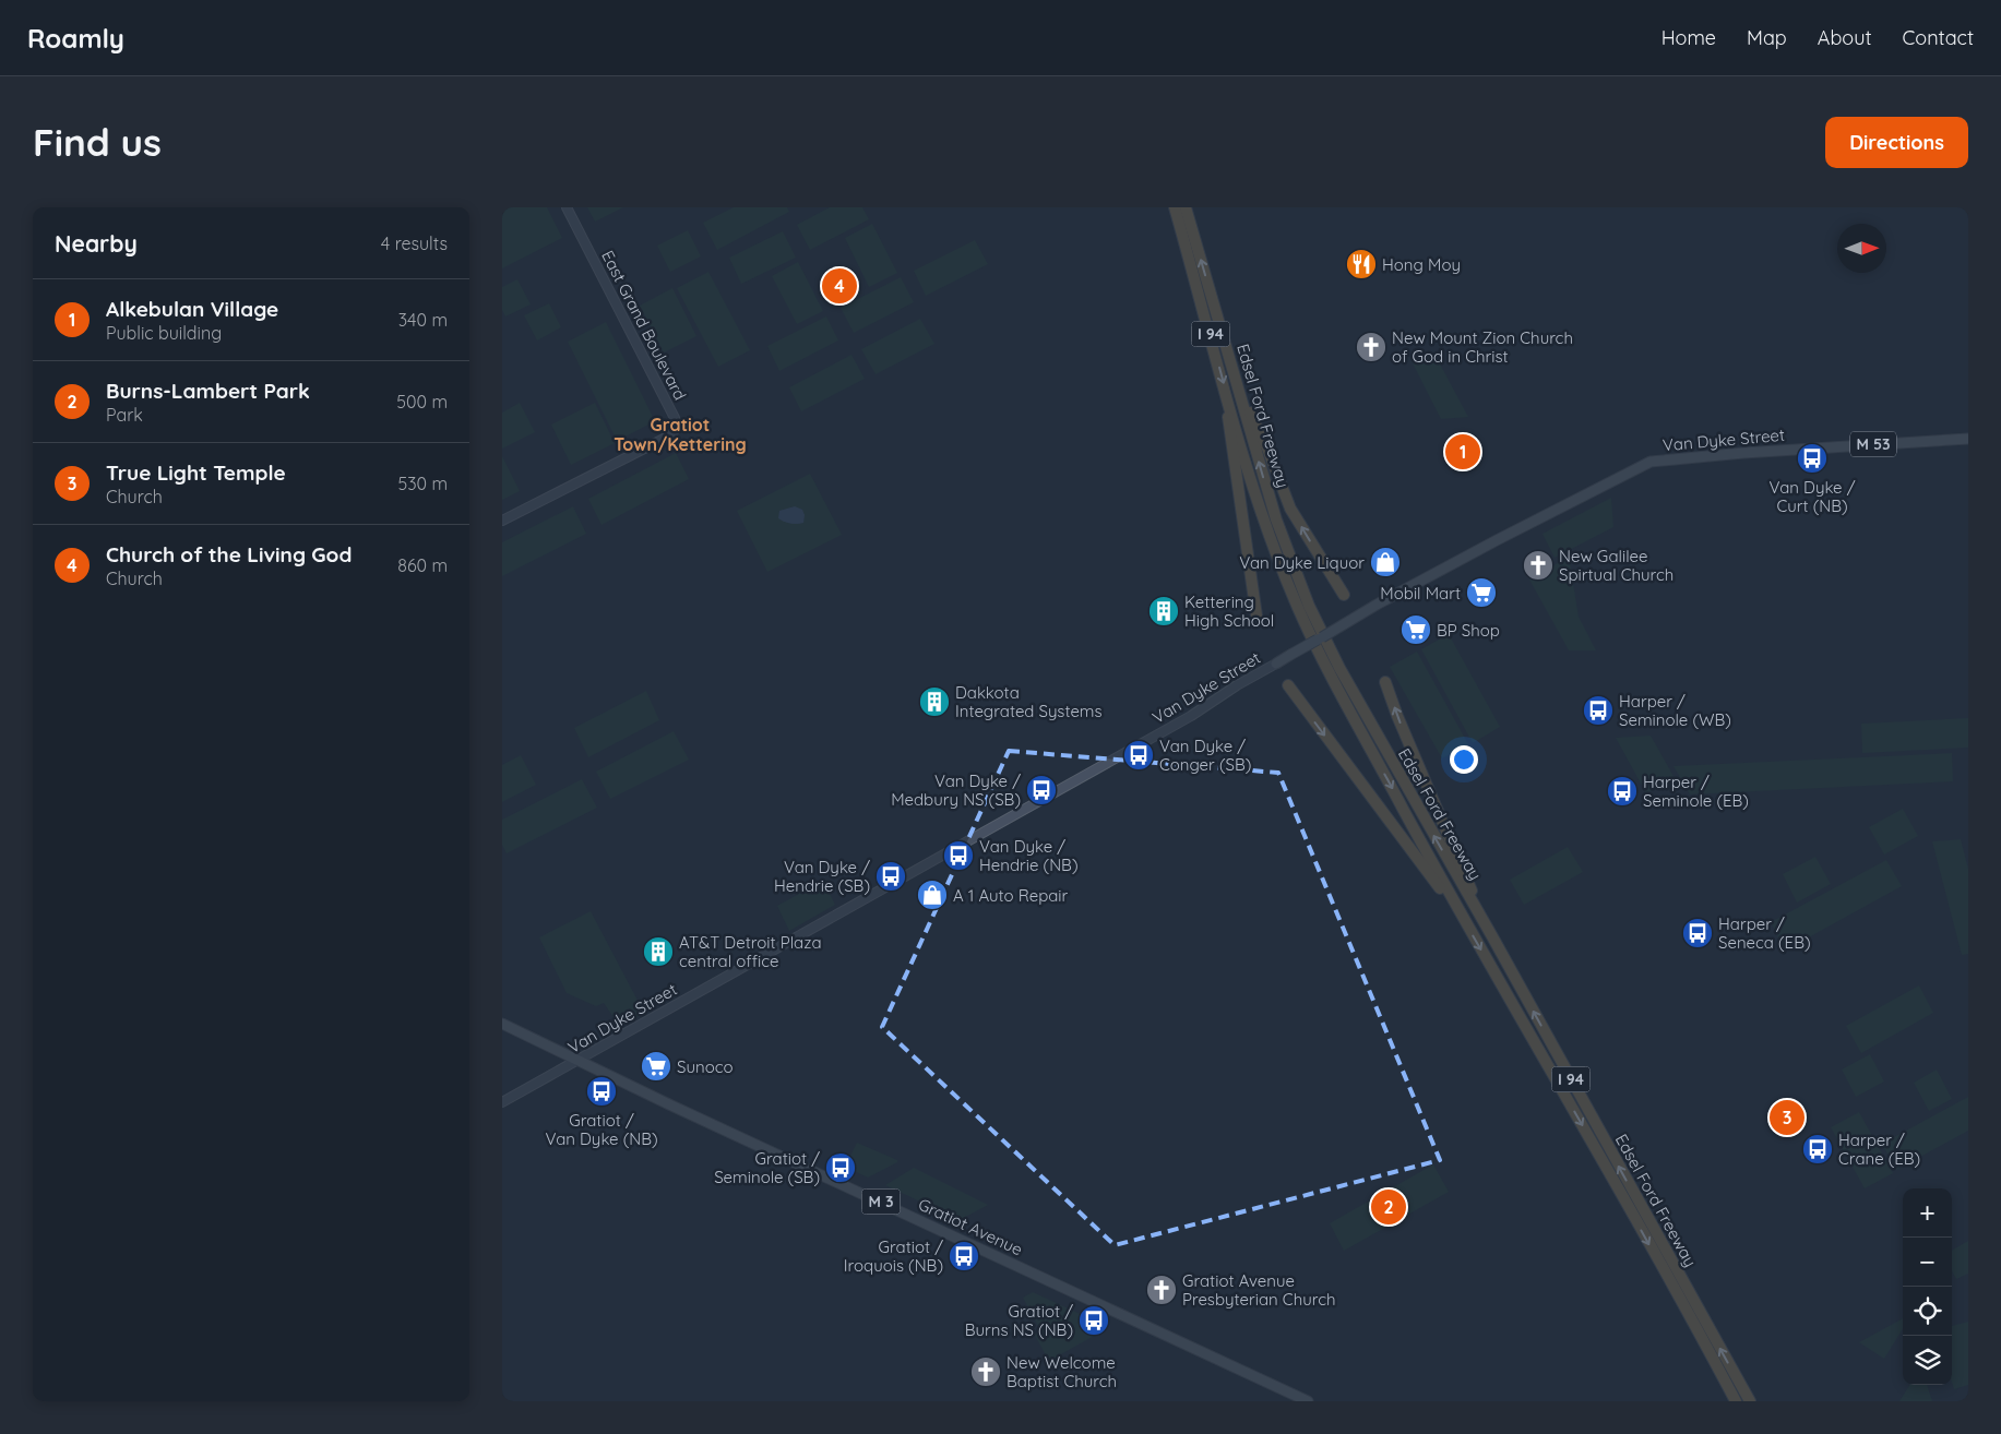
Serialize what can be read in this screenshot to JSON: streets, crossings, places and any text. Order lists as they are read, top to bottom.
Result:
{
  "streets": {
    "highway": ["I 94", "Edsel Ford Freeway"],
    "main road": [
      "East Grand Boulevard",
      "Van Dyke Street",
      "M 53",
      "M 3",
      "Gratiot Avenue"
    ]
  },
  "crossings": [
    ["Van Dyke Street", "Gratiot Avenue"]
  ],
  "districts": ["Gratiot Town/Kettering"],
  "places": {
    "restaurant": ["Hong Moy"],
    "church": [
      "New Mount Zion Church of God in Christ",
      "New Galilee Spirtual Church",
      "Gratiot Avenue Presbyterian Church",
      "New Welcome Baptist Church"
    ],
    "bus stop": [
      "Van Dyke / Curt (NB)",
      "Harper / Seminole (WB)",
      "Van Dyke / Conger (SB)",
      "Van Dyke / Medbury NS (SB)",
      "Harper / Seminole (EB)",
      "Van Dyke / Hendrie (NB)",
      "Van Dyke / Hendrie (SB)",
      "Harper / Seneca (EB)",
      "Gratiot / Van Dyke (NB)",
      "Harper / Crane (EB)",
      "Gratiot / Seminole (SB)",
      "Gratiot / Iroquois (NB)",
      "Gratiot / Burns NS (NB)"
    ],
    "shop": ["Van Dyke Liquor", "A 1 Auto Repair"],
    "supermarket": ["Mobil Mart", "BP Shop", "Sunoco"],
    "building": ["Kettering High School", "Dakkota Integrated Systems", "AT&T Detroit Plaza central office"]
  },
  "north": "right",
  "page": {
    "header": "Roamly",
    "nav": [
      "Home",
      "Map",
      "About",
      "Contact"
    ],
    "buttons": "Directions",
    "title": "Find us",
    "heading": ["Nearby", "4 results"],
    "pins": [
      "4",
      "1",
      "3",
      "2"
    ],
    "list": [
      {
        "mark": "1",
        "name": "Alkebulan Village",
        "note": "Public building",
        "value": "340 m"
      },
      {
        "mark": "2",
        "name": "Burns-Lambert Park",
        "note": "Park",
        "value": "500 m"
      },
      {
        "mark": "3",
        "name": "True Light Temple",
        "note": "Church",
        "value": "530 m"
      },
      {
        "mark": "4",
        "name": "Church of the Living God",
        "note": "Church",
        "value": "860 m"
      }
    ],
    "map_buttons": ["+", "−"]
  }
}
